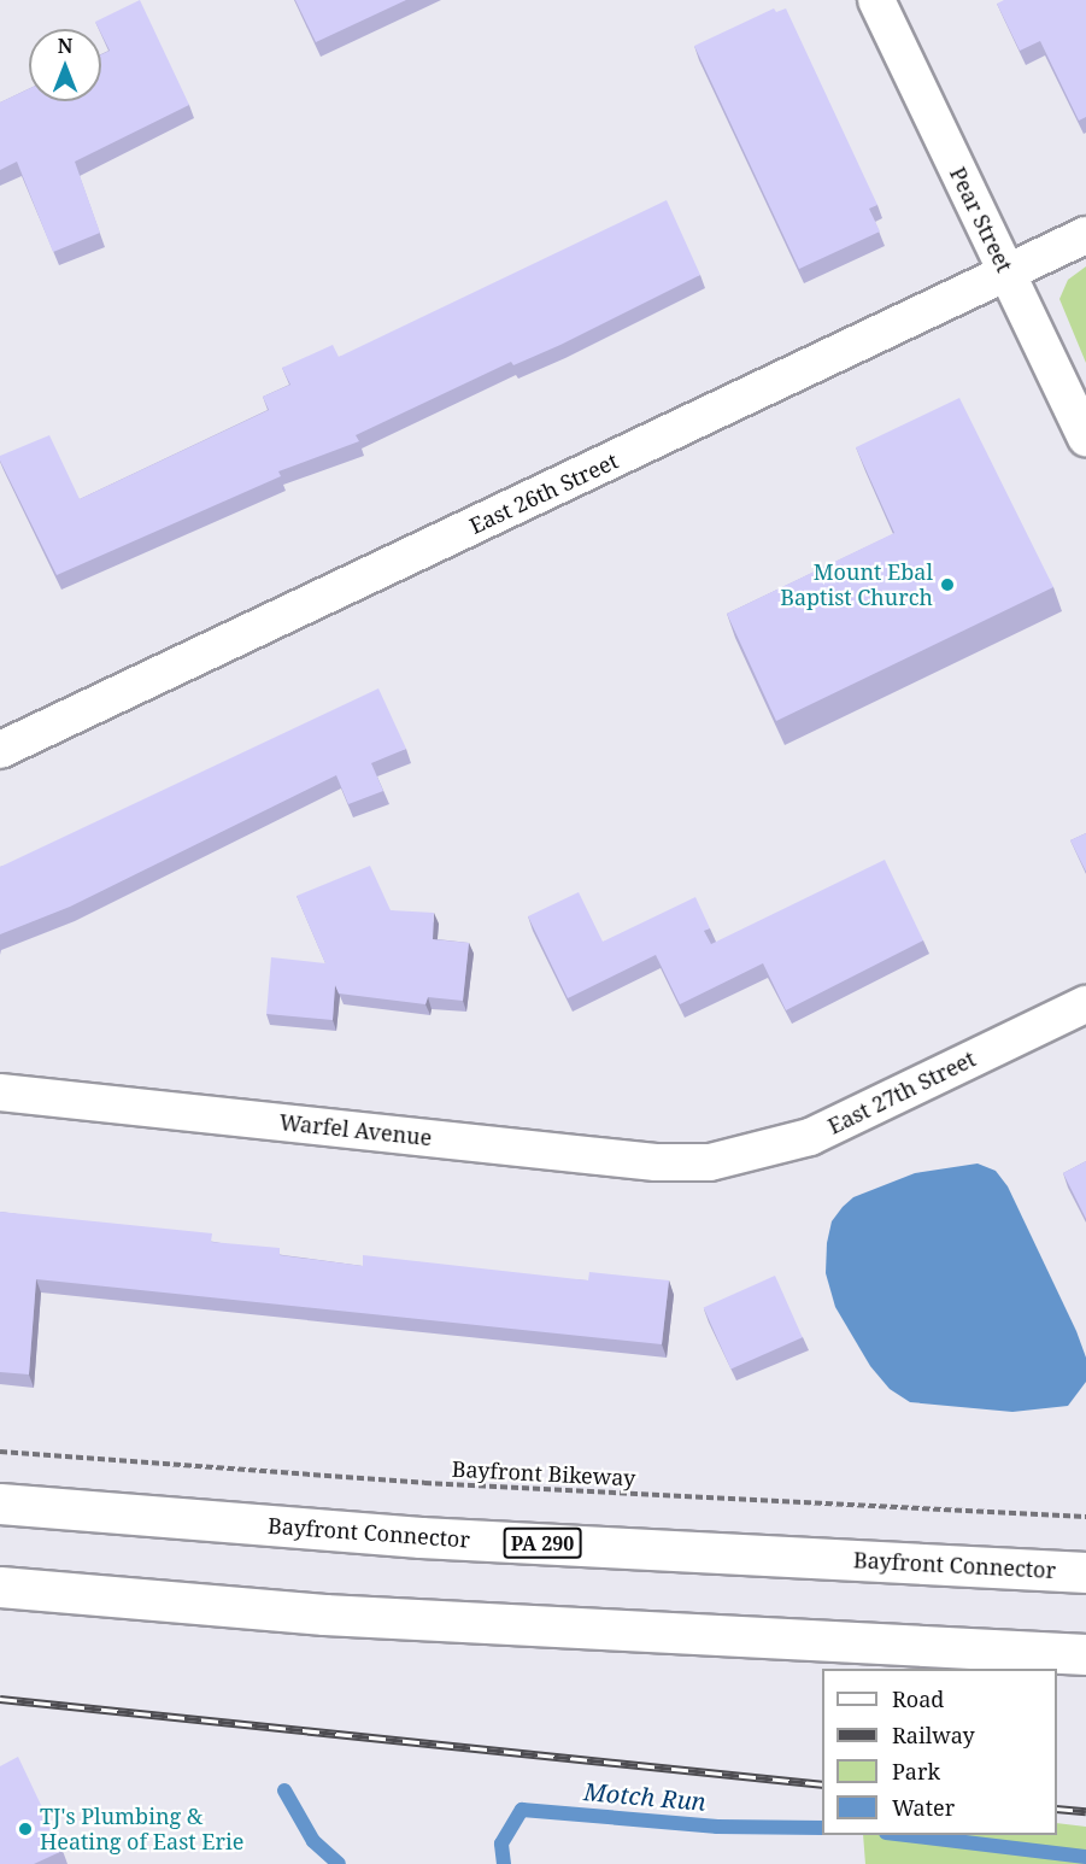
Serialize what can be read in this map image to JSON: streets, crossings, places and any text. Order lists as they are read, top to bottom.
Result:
{
  "streets": {
    "highway": ["Bayfront Connector", "PA 290"],
    "street": [
      "Pear Street",
      "East 26th Street",
      "East 27th Street",
      "Warfel Avenue"
    ],
    "path": ["Bayfront Bikeway"]
  },
  "crossings": [
    ["Pear Street", "East 26th Street"],
    ["East 27th Street", "Warfel Avenue"]
  ],
  "water": ["Motch Run"],
  "places": ["Mount Ebal Baptist Church", "TJ's Plumbing & Heating of East Erie"],
  "legend": [
    "Road",
    "Railway",
    "Park",
    "Water"
  ],
  "north": "top"
}
